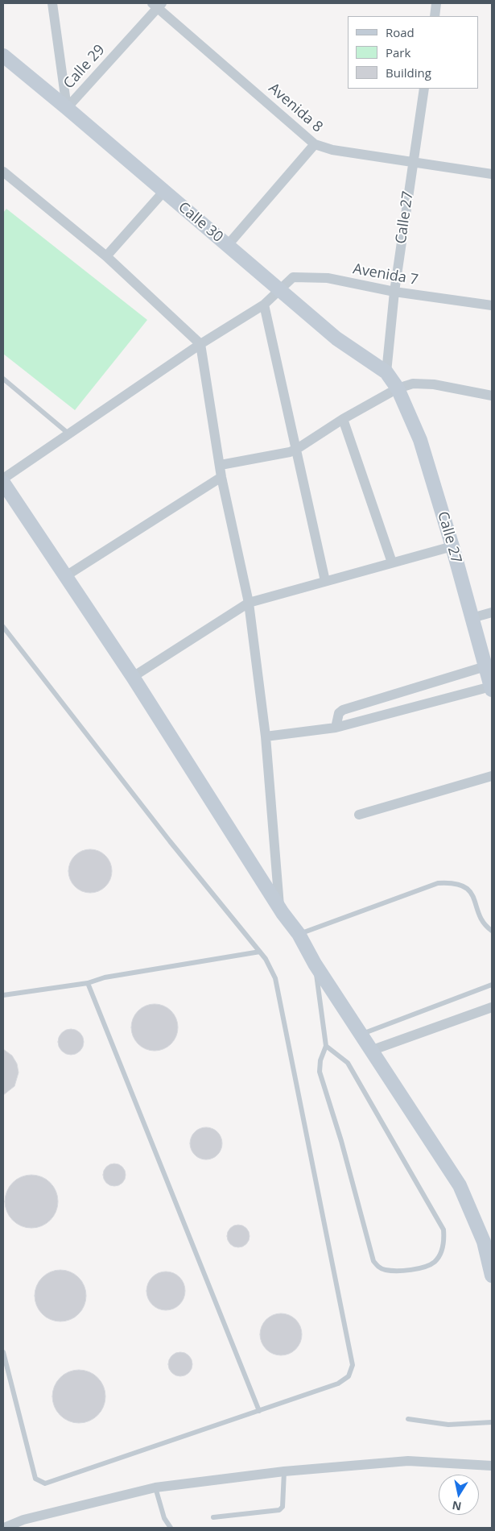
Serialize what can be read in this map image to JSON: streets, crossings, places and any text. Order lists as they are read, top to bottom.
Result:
{
  "streets": {
    "main road": ["Calle 27", "Calle 30"],
    "street": ["Calle 29", "Avenida 8", "Avenida 7"]
  },
  "crossings": [
    ["Calle 29", "Avenida 8"],
    ["Calle 29", "Calle 30"],
    ["Avenida 8", "Calle 27"],
    ["Calle 27", "Calle 30"],
    ["Calle 27", "Avenida 7"],
    ["Calle 30", "Avenida 7"]
  ],
  "legend": ["Road", "Park", "Building"],
  "north": "bottom"
}
